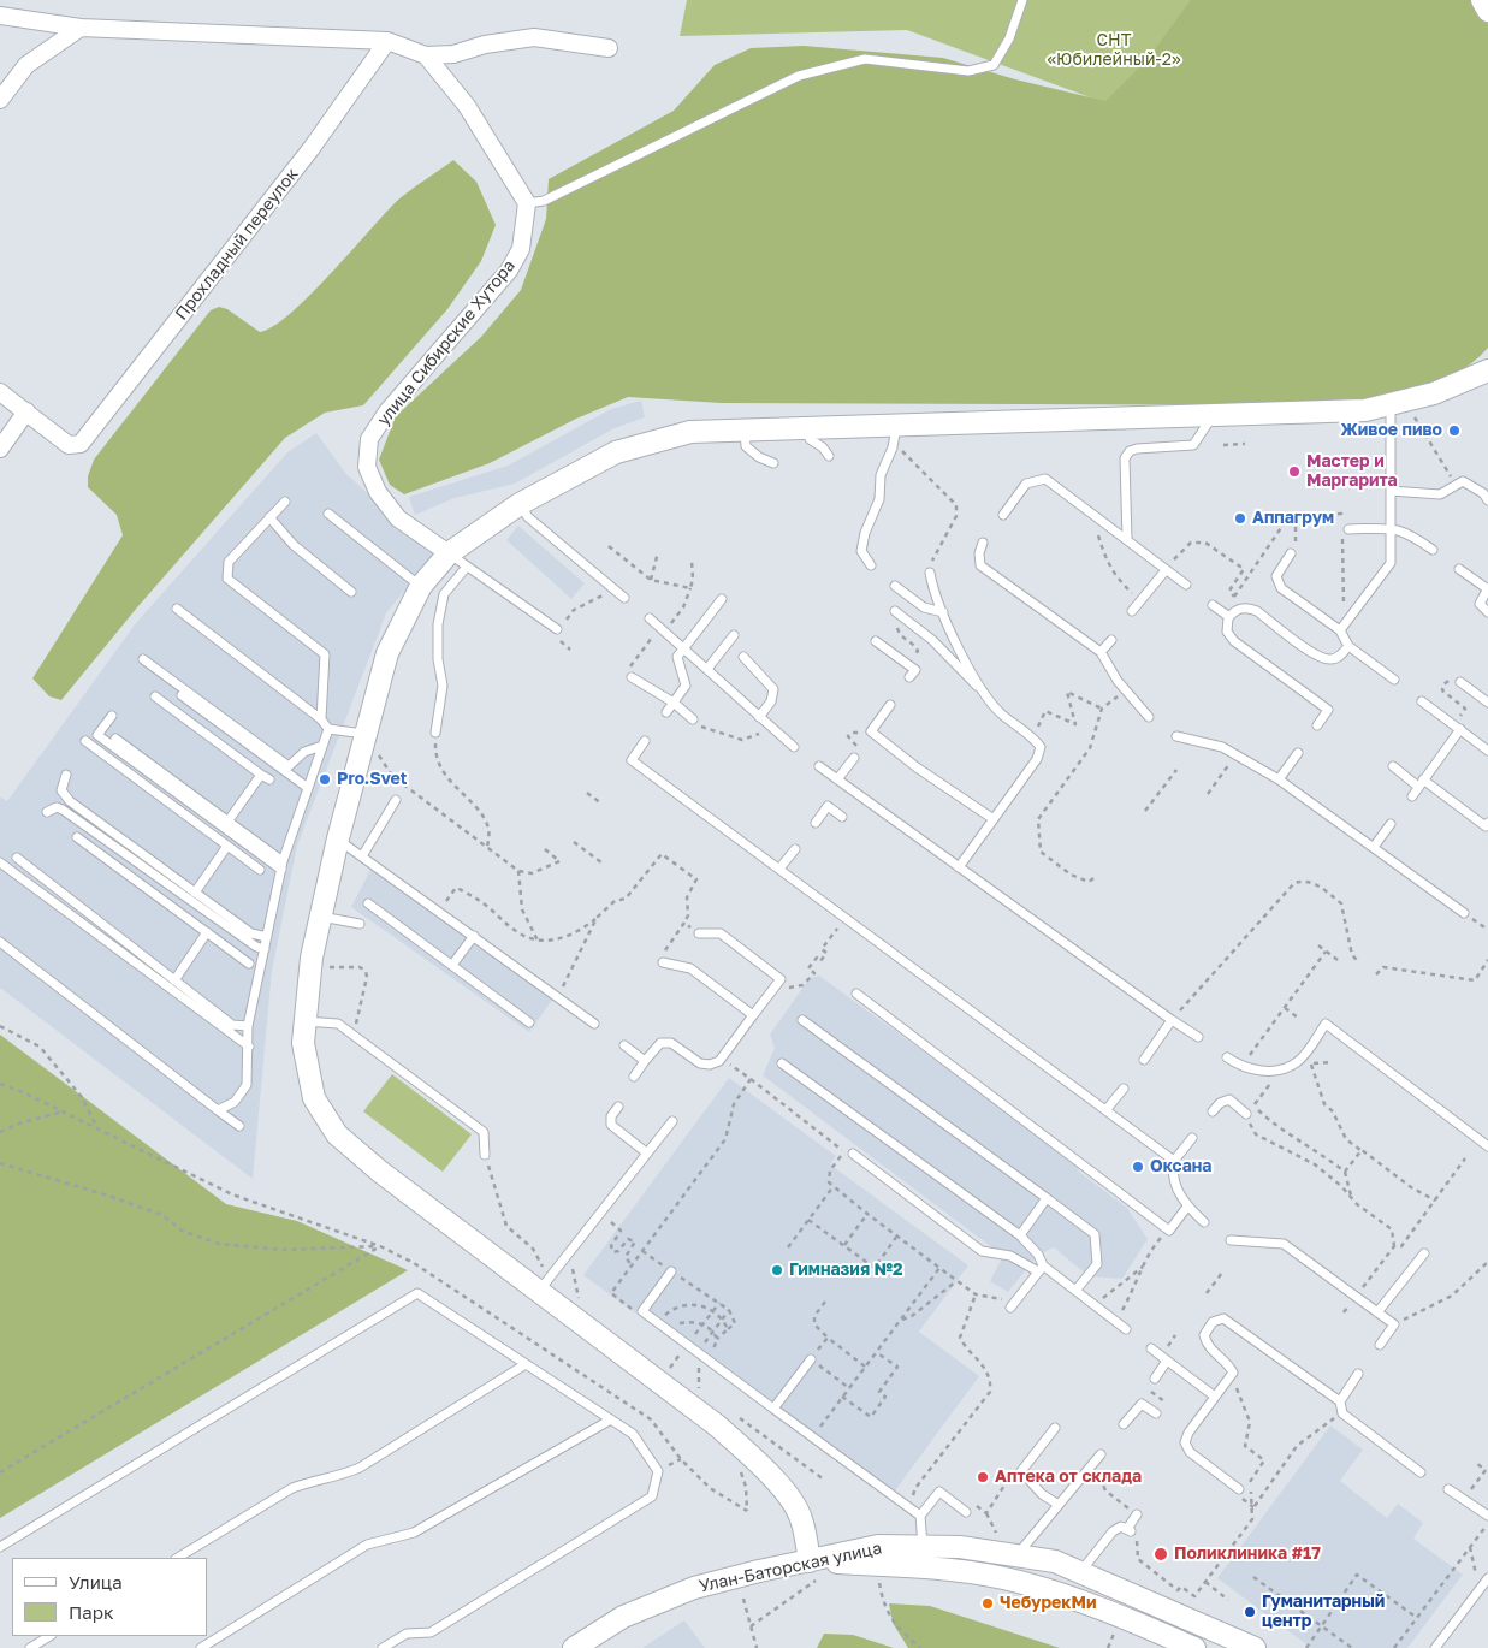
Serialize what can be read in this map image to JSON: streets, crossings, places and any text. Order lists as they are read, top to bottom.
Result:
{
  "streets": {
    "street": ["Прохладный переулок", "улица Сибирские Хутора", "Улан-Баторская улица"]
  },
  "parks": ["СНТ «Юбилейный-2»"],
  "places": [
    "Живое пиво",
    "Мастер и Маргарита",
    "Аппагрум",
    "Pro.Svet",
    "Оксана",
    "Гимназия №2",
    "Аптека от склада",
    "Поликлиника #17",
    "ЧебурекМи",
    "Гуманитарный центр"
  ],
  "legend": ["Улица", "Парк"]
}
